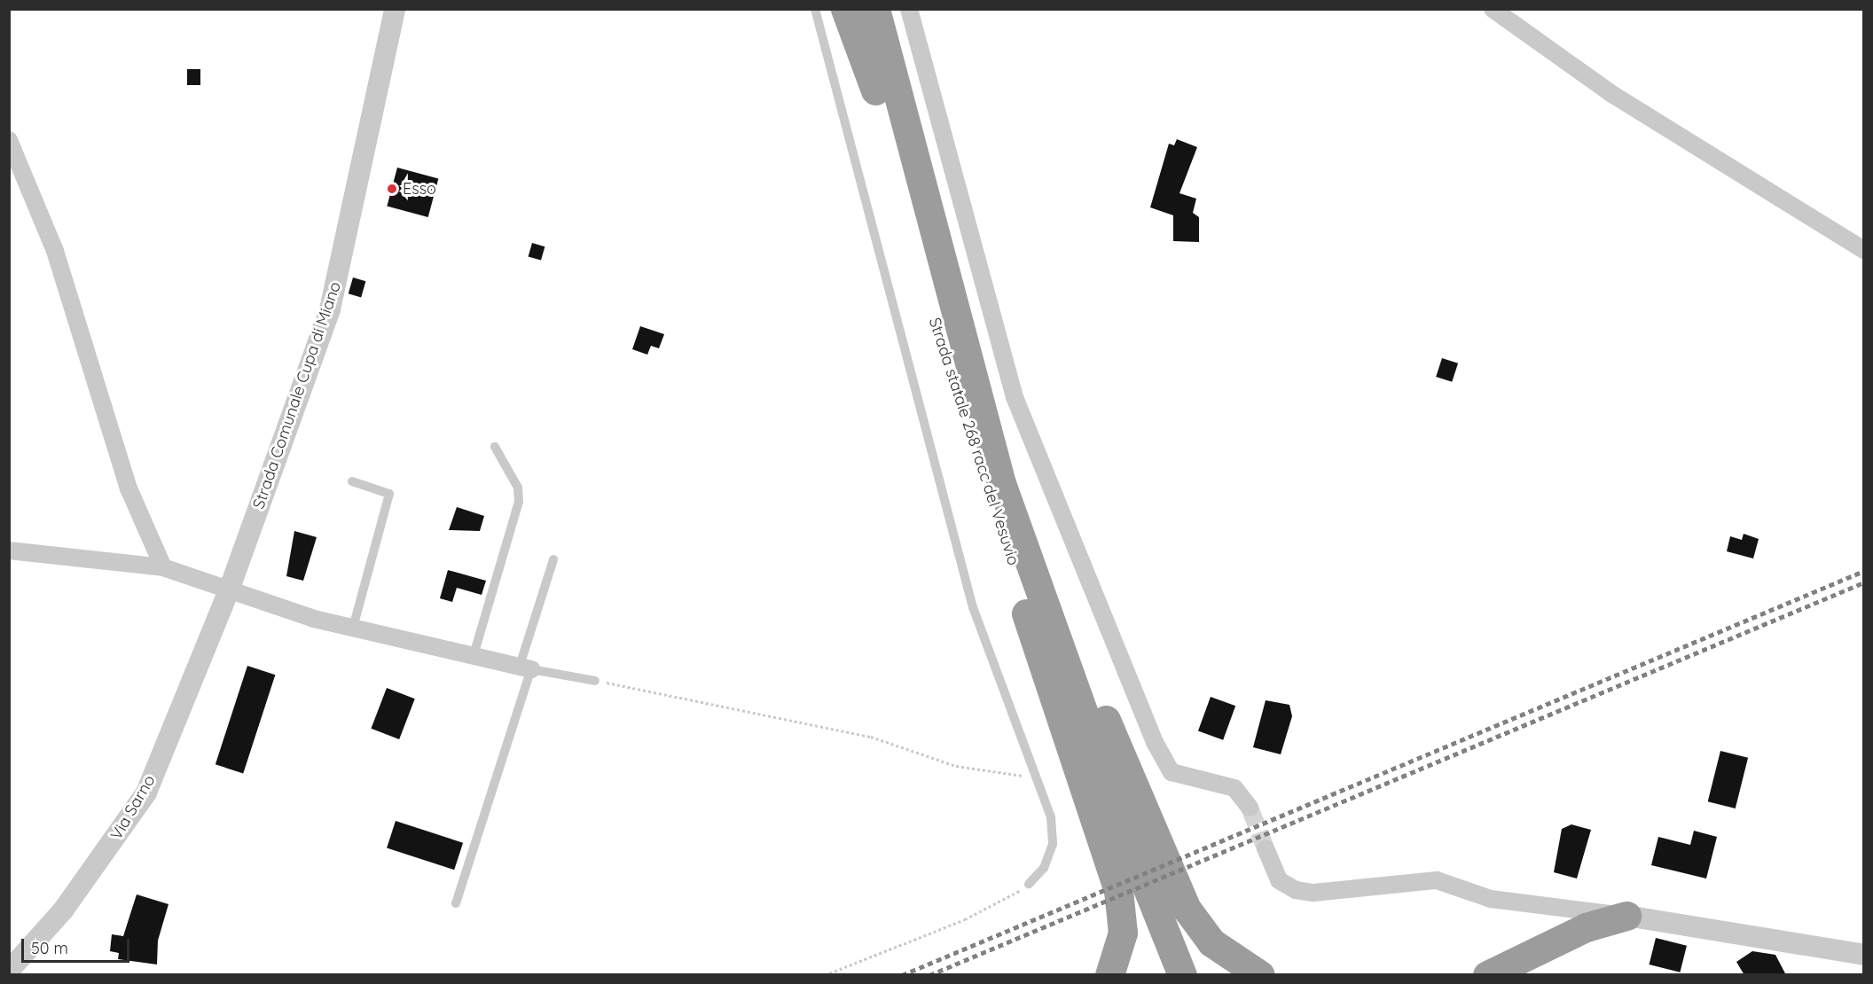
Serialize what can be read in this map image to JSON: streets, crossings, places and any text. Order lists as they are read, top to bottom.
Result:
{
  "streets": {
    "highway": ["Strada statale 268 racc del Vesuvio"],
    "street": ["Strada Comunale Cupa di Miano", "Via Sarno"]
  },
  "crossings": [
    ["Strada Comunale Cupa di Miano", "Via Sarno"]
  ],
  "places": ["Esso"],
  "scale_bar": "50 m"
}
